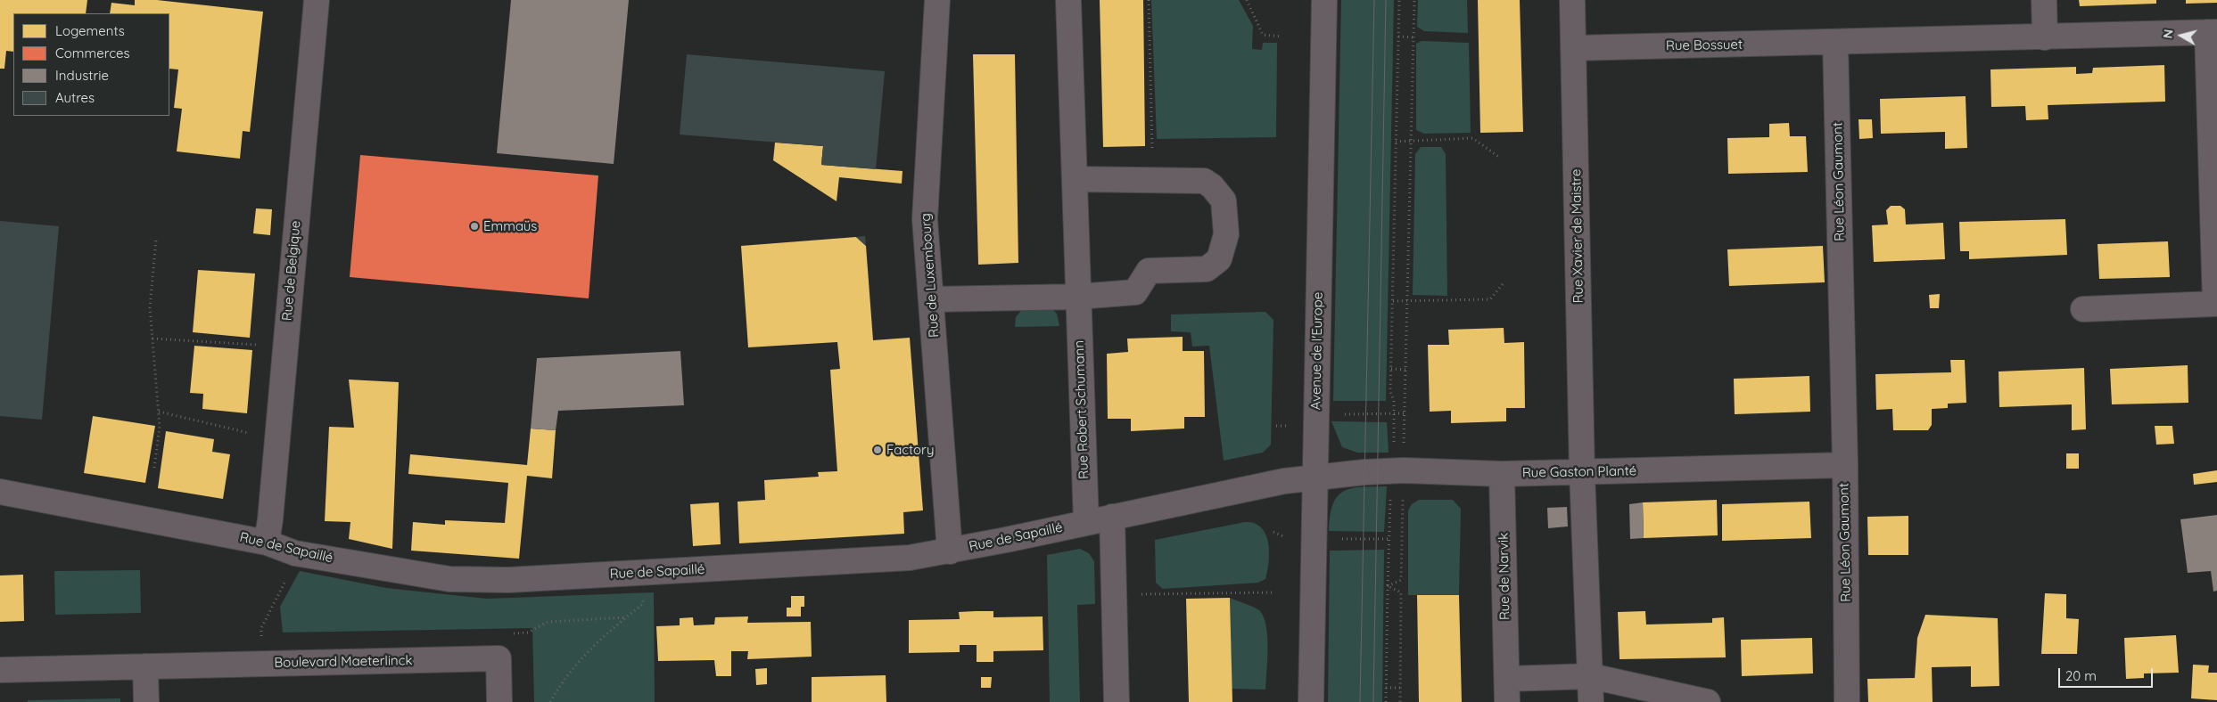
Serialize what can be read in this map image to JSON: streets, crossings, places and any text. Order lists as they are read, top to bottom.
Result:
{
  "streets": {
    "street": [
      "Rue Bossuet",
      "Rue Léon Gaumont",
      "Rue Xavier de Maistre",
      "Rue de Belgique",
      "Rue de Luxembourg",
      "Avenue de l'Europe",
      "Rue Robert Schumann",
      "Rue Gaston Planté",
      "Rue de Sapaillé",
      "Rue de Narvik",
      "Boulevard Maeterlinck"
    ]
  },
  "crossings": [
    ["Rue Bossuet", "Rue Léon Gaumont"],
    ["Rue Bossuet", "Rue Xavier de Maistre"],
    ["Rue Léon Gaumont", "Rue Gaston Planté"],
    ["Rue Xavier de Maistre", "Rue Gaston Planté"],
    ["Rue de Belgique", "Rue de Sapaillé"],
    ["Rue de Luxembourg", "Rue de Sapaillé"],
    ["Avenue de l'Europe", "Rue Gaston Planté"],
    ["Avenue de l'Europe", "Rue de Sapaillé"],
    ["Rue Robert Schumann", "Rue de Sapaillé"],
    ["Rue Gaston Planté", "Rue de Sapaillé"],
    ["Rue Gaston Planté", "Rue de Narvik"]
  ],
  "places": ["Emmaüs", "Factory"],
  "legend": [
    "Logements",
    "Commerces",
    "Industrie",
    "Autres"
  ],
  "scale_bar": "20 m",
  "north": "left"
}
